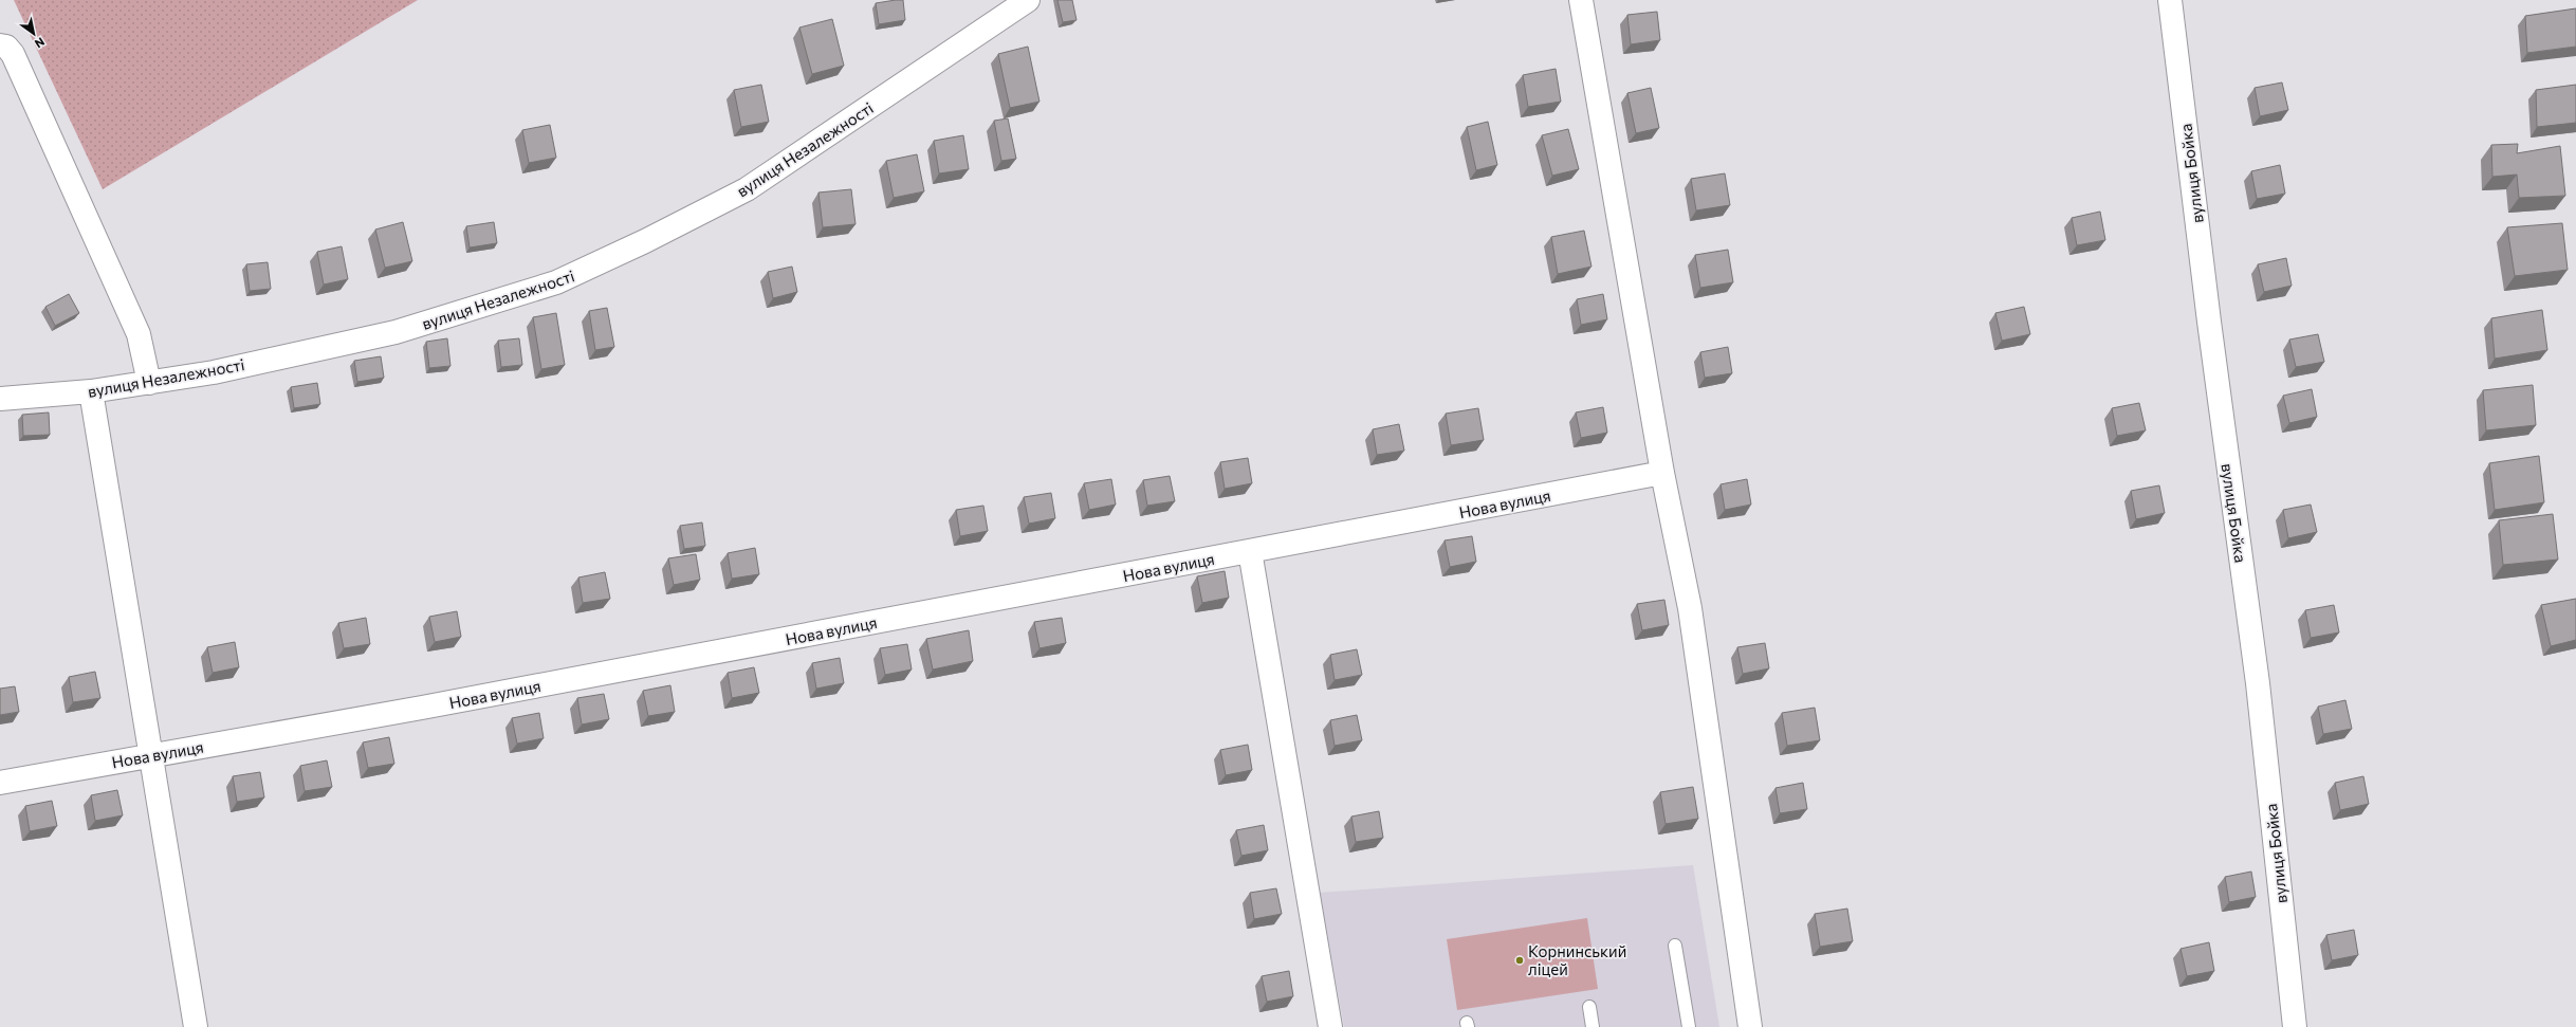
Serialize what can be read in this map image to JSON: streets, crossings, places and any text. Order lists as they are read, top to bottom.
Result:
{
  "streets": {
    "street": ["вулиця Незалежності", "вулиця Бойка", "Нова вулиця"]
  },
  "places": ["Корнинський ліцей"],
  "north": "bottom right"
}
